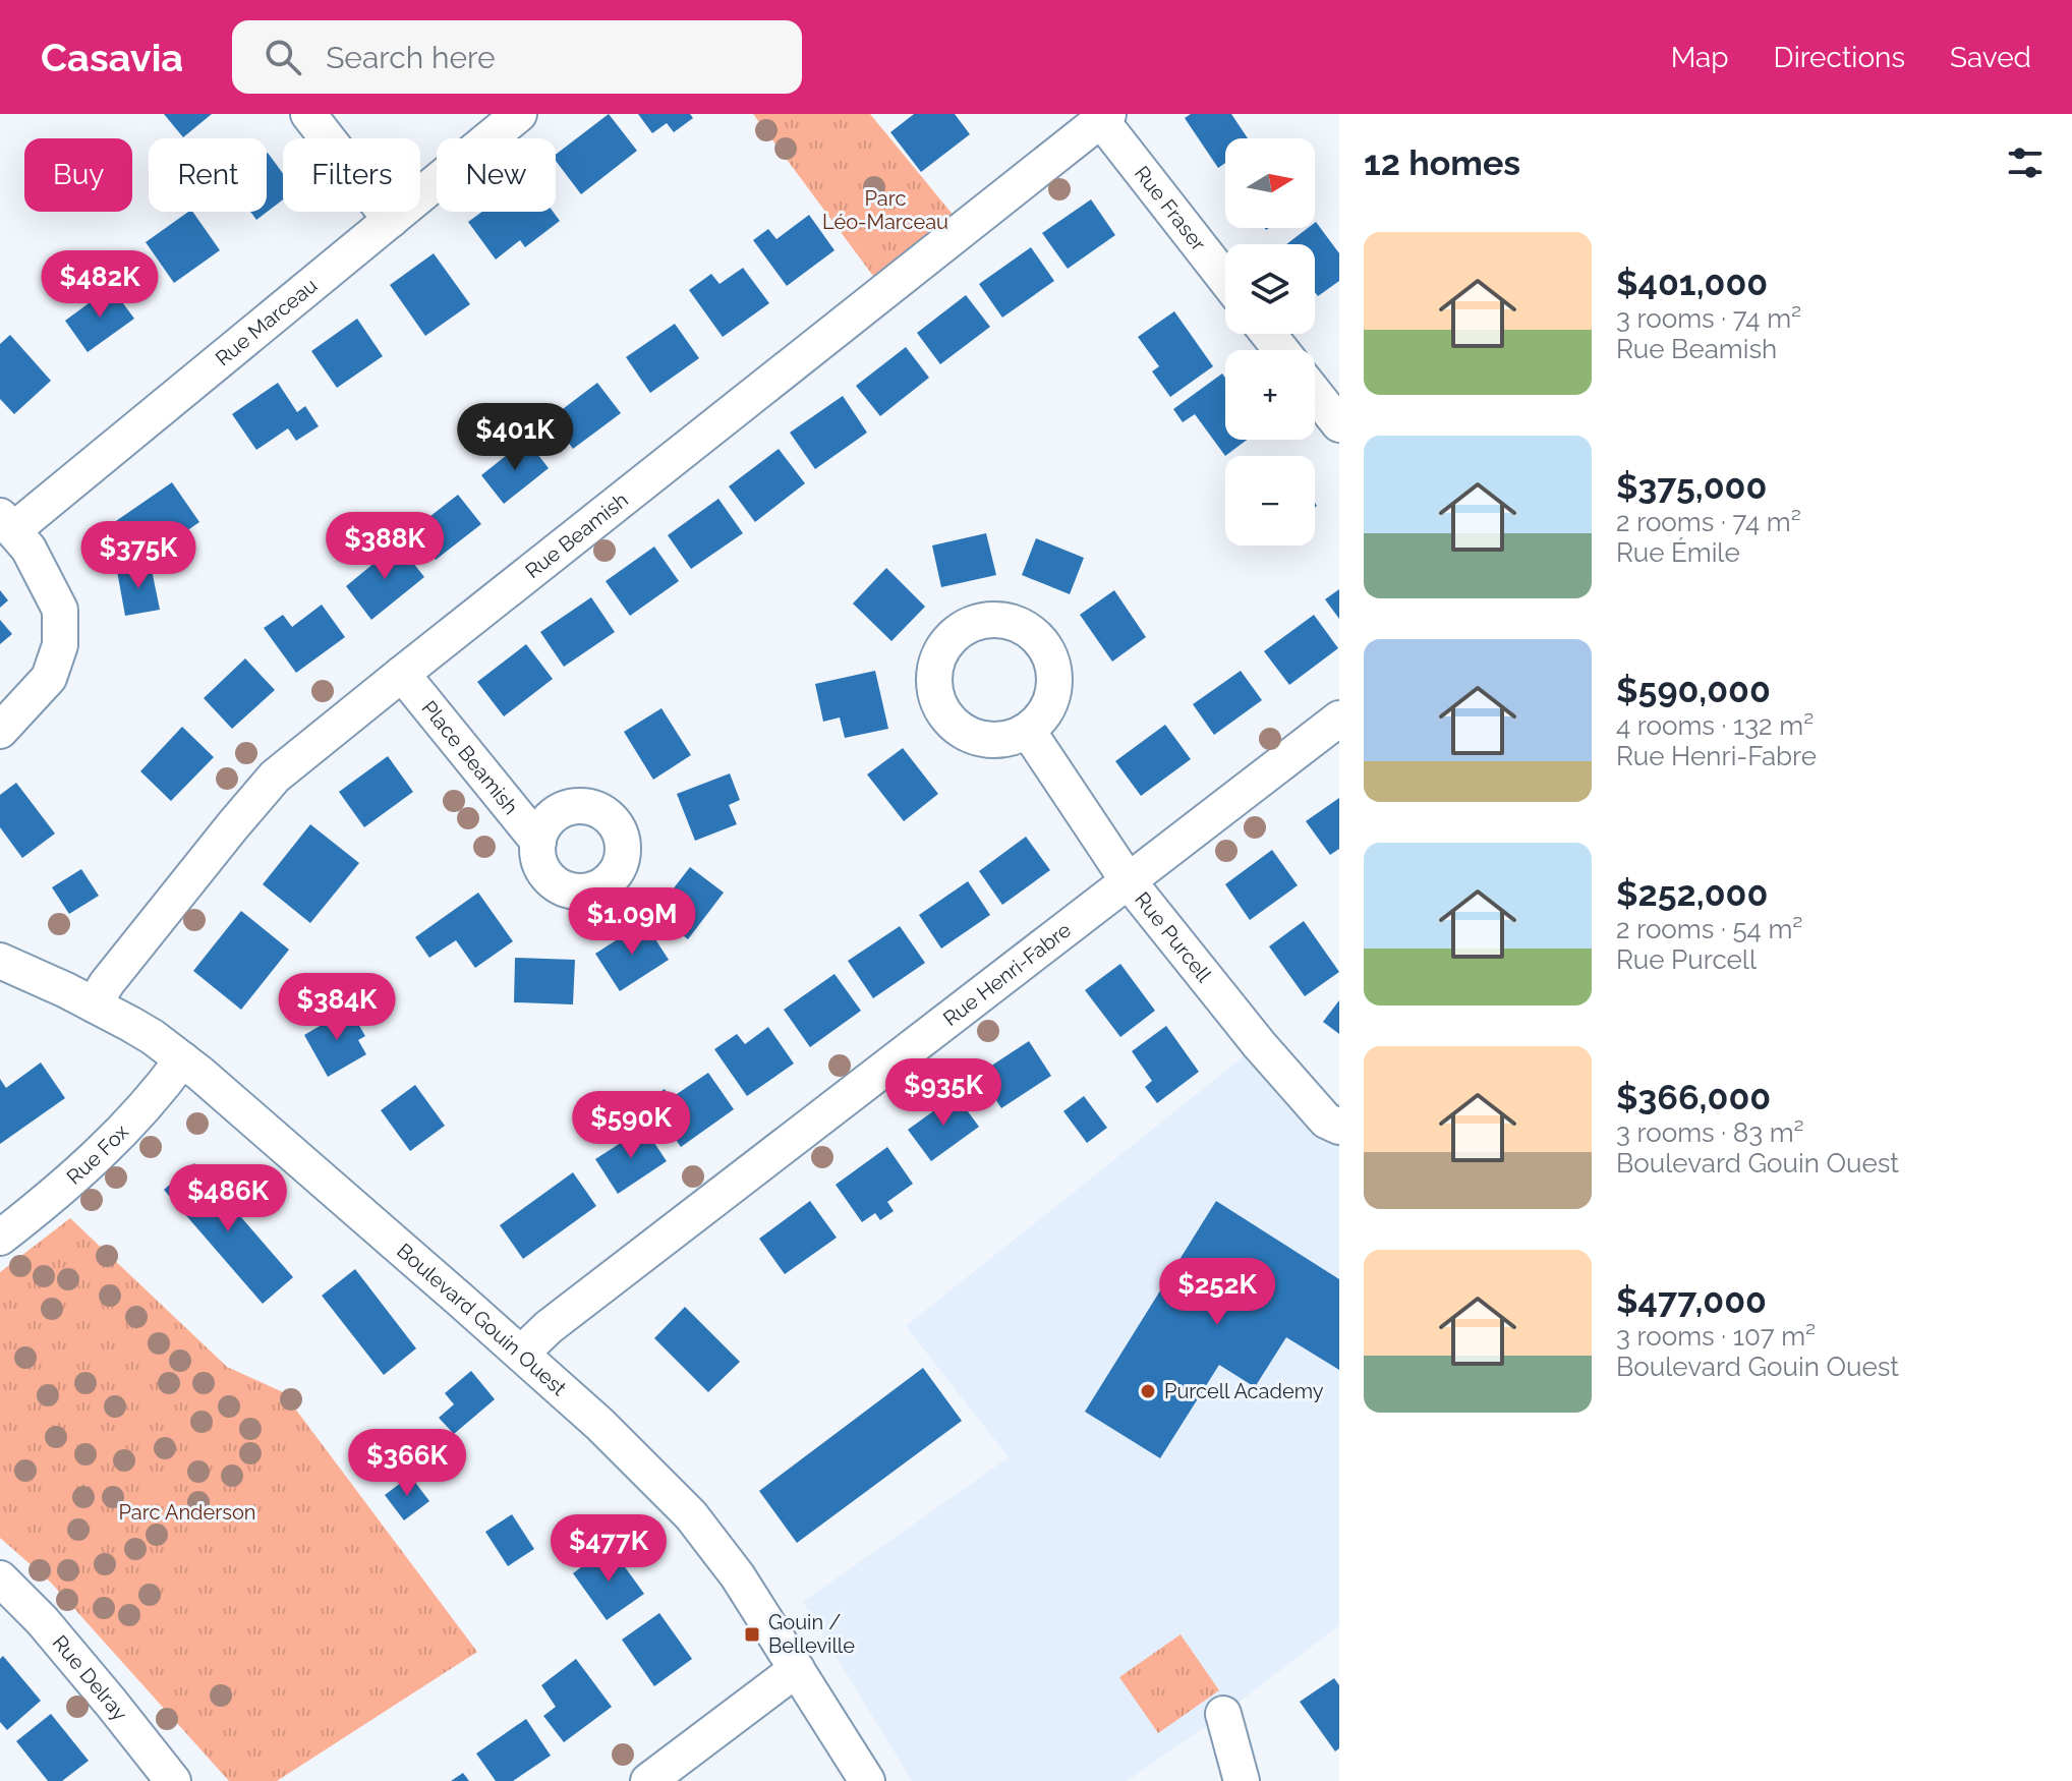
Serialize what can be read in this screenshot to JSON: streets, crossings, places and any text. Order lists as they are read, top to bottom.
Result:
{
  "streets": {
    "street": [
      "Rue Fraser",
      "Rue Marceau",
      "Rue Beamish",
      "Place Beamish",
      "Rue Purcell",
      "Rue Henri-Fabre",
      "Rue Fox",
      "Boulevard Gouin Ouest",
      "Rue Delray"
    ]
  },
  "crossings": [
    ["Rue Fraser", "Rue Beamish"],
    ["Rue Beamish", "Place Beamish"],
    ["Rue Beamish", "Boulevard Gouin Ouest"],
    ["Rue Purcell", "Rue Henri-Fabre"],
    ["Rue Henri-Fabre", "Boulevard Gouin Ouest"],
    ["Rue Fox", "Boulevard Gouin Ouest"]
  ],
  "parks": ["Parc Léo-Marceau", "Parc Anderson"],
  "places": {
    "other": ["Purcell Academy"],
    "transit": ["Gouin / Belleville"]
  },
  "north": "right",
  "page": {
    "header": "Casavia",
    "search": "Search here",
    "nav": ["Map", "Directions", "Saved"],
    "heading": "12 homes",
    "map_buttons": ["+", "−"],
    "chip": [
      "Buy",
      "Rent",
      "Filters",
      "New"
    ],
    "list": [
      {
        "name": "$401,000",
        "note": "3 rooms · 74 m² · Rue Beamish"
      },
      {
        "name": "$375,000",
        "note": "2 rooms · 74 m² · Rue Émile"
      },
      {
        "name": "$590,000",
        "note": "4 rooms · 132 m² · Rue Henri-Fabre"
      },
      {
        "name": "$252,000",
        "note": "2 rooms · 54 m² · Rue Purcell"
      },
      {
        "name": "$366,000",
        "note": "3 rooms · 83 m² · Boulevard Gouin Ouest"
      },
      {
        "name": "$477,000",
        "note": "3 rooms · 107 m² · Boulevard Gouin Ouest"
      }
    ],
    "price": [
      "$482K",
      "$401K",
      "$388K",
      "$375K",
      "$1.09M",
      "$384K",
      "$935K",
      "$590K",
      "$486K",
      "$252K",
      "$366K",
      "$477K"
    ]
  }
}
